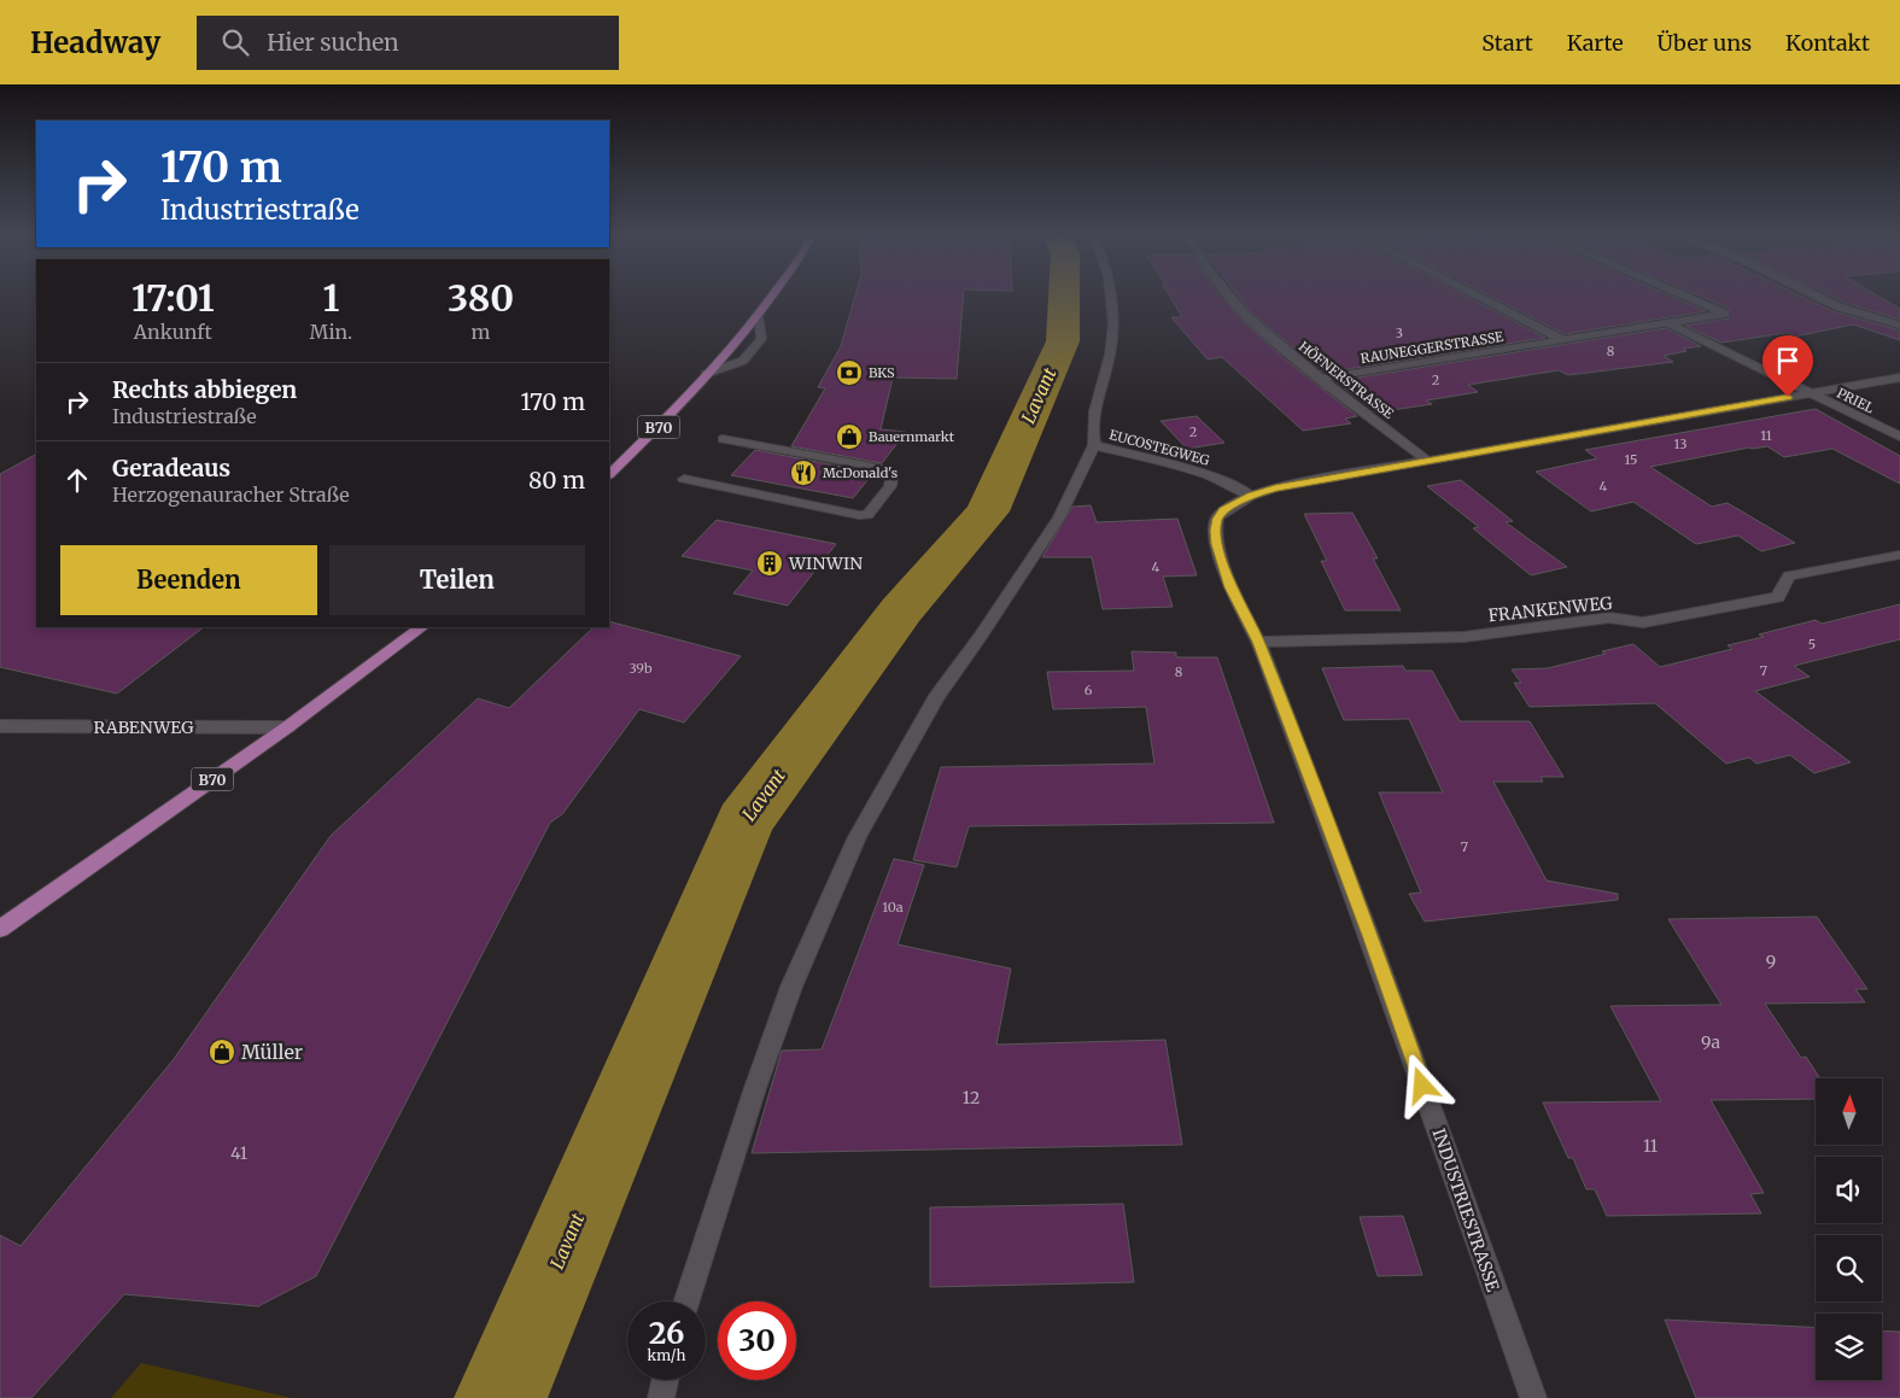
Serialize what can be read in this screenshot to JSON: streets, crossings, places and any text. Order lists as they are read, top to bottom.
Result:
{
  "streets": {
    "main road": ["B70"],
    "street": [
      "RAUNEGGERSTRASSE",
      "HÖFNERSTRASSE",
      "PRIEL",
      "EUCOSTEGWEG",
      "FRANKENWEG",
      "RABENWEG",
      "INDUSTRIESTRASSE"
    ]
  },
  "crossings": [
    ["RAUNEGGERSTRASSE", "HÖFNERSTRASSE"],
    ["RAUNEGGERSTRASSE", "PRIEL"],
    ["HÖFNERSTRASSE", "INDUSTRIESTRASSE"],
    ["PRIEL", "INDUSTRIESTRASSE"],
    ["B70", "RABENWEG"],
    ["EUCOSTEGWEG", "INDUSTRIESTRASSE"],
    ["FRANKENWEG", "INDUSTRIESTRASSE"]
  ],
  "water": ["Lavant"],
  "places": {
    "bank": ["BKS"],
    "shop": ["Bauernmarkt", "Müller"],
    "restaurant": ["McDonald's"],
    "building": ["WINWIN"]
  },
  "house_numbers": [
    "3",
    "8",
    "2",
    "2",
    "11",
    "13",
    "15",
    "4",
    "4",
    "5",
    "39b",
    "7",
    "8",
    "6",
    "7",
    "10a",
    "9",
    "9a",
    "12",
    "11",
    "41"
  ],
  "north": "top",
  "page": {
    "header": "Headway",
    "search": "Hier suchen",
    "nav": [
      "Start",
      "Karte",
      "Über uns",
      "Kontakt"
    ],
    "turn": ["170 m", "Industriestraße"],
    "eta": [
      "17:01",
      "Ankunft",
      "1",
      "Min.",
      "380",
      "m"
    ],
    "list": [
      {
        "name": "Rechts abbiegen",
        "note": "Industriestraße",
        "value": "170 m"
      },
      {
        "name": "Geradeaus",
        "note": "Herzogenauracher Straße",
        "value": "80 m"
      }
    ],
    "buttons": ["Beenden", "Teilen"],
    "speed": "26 km/h",
    "limit": "30"
  }
}
